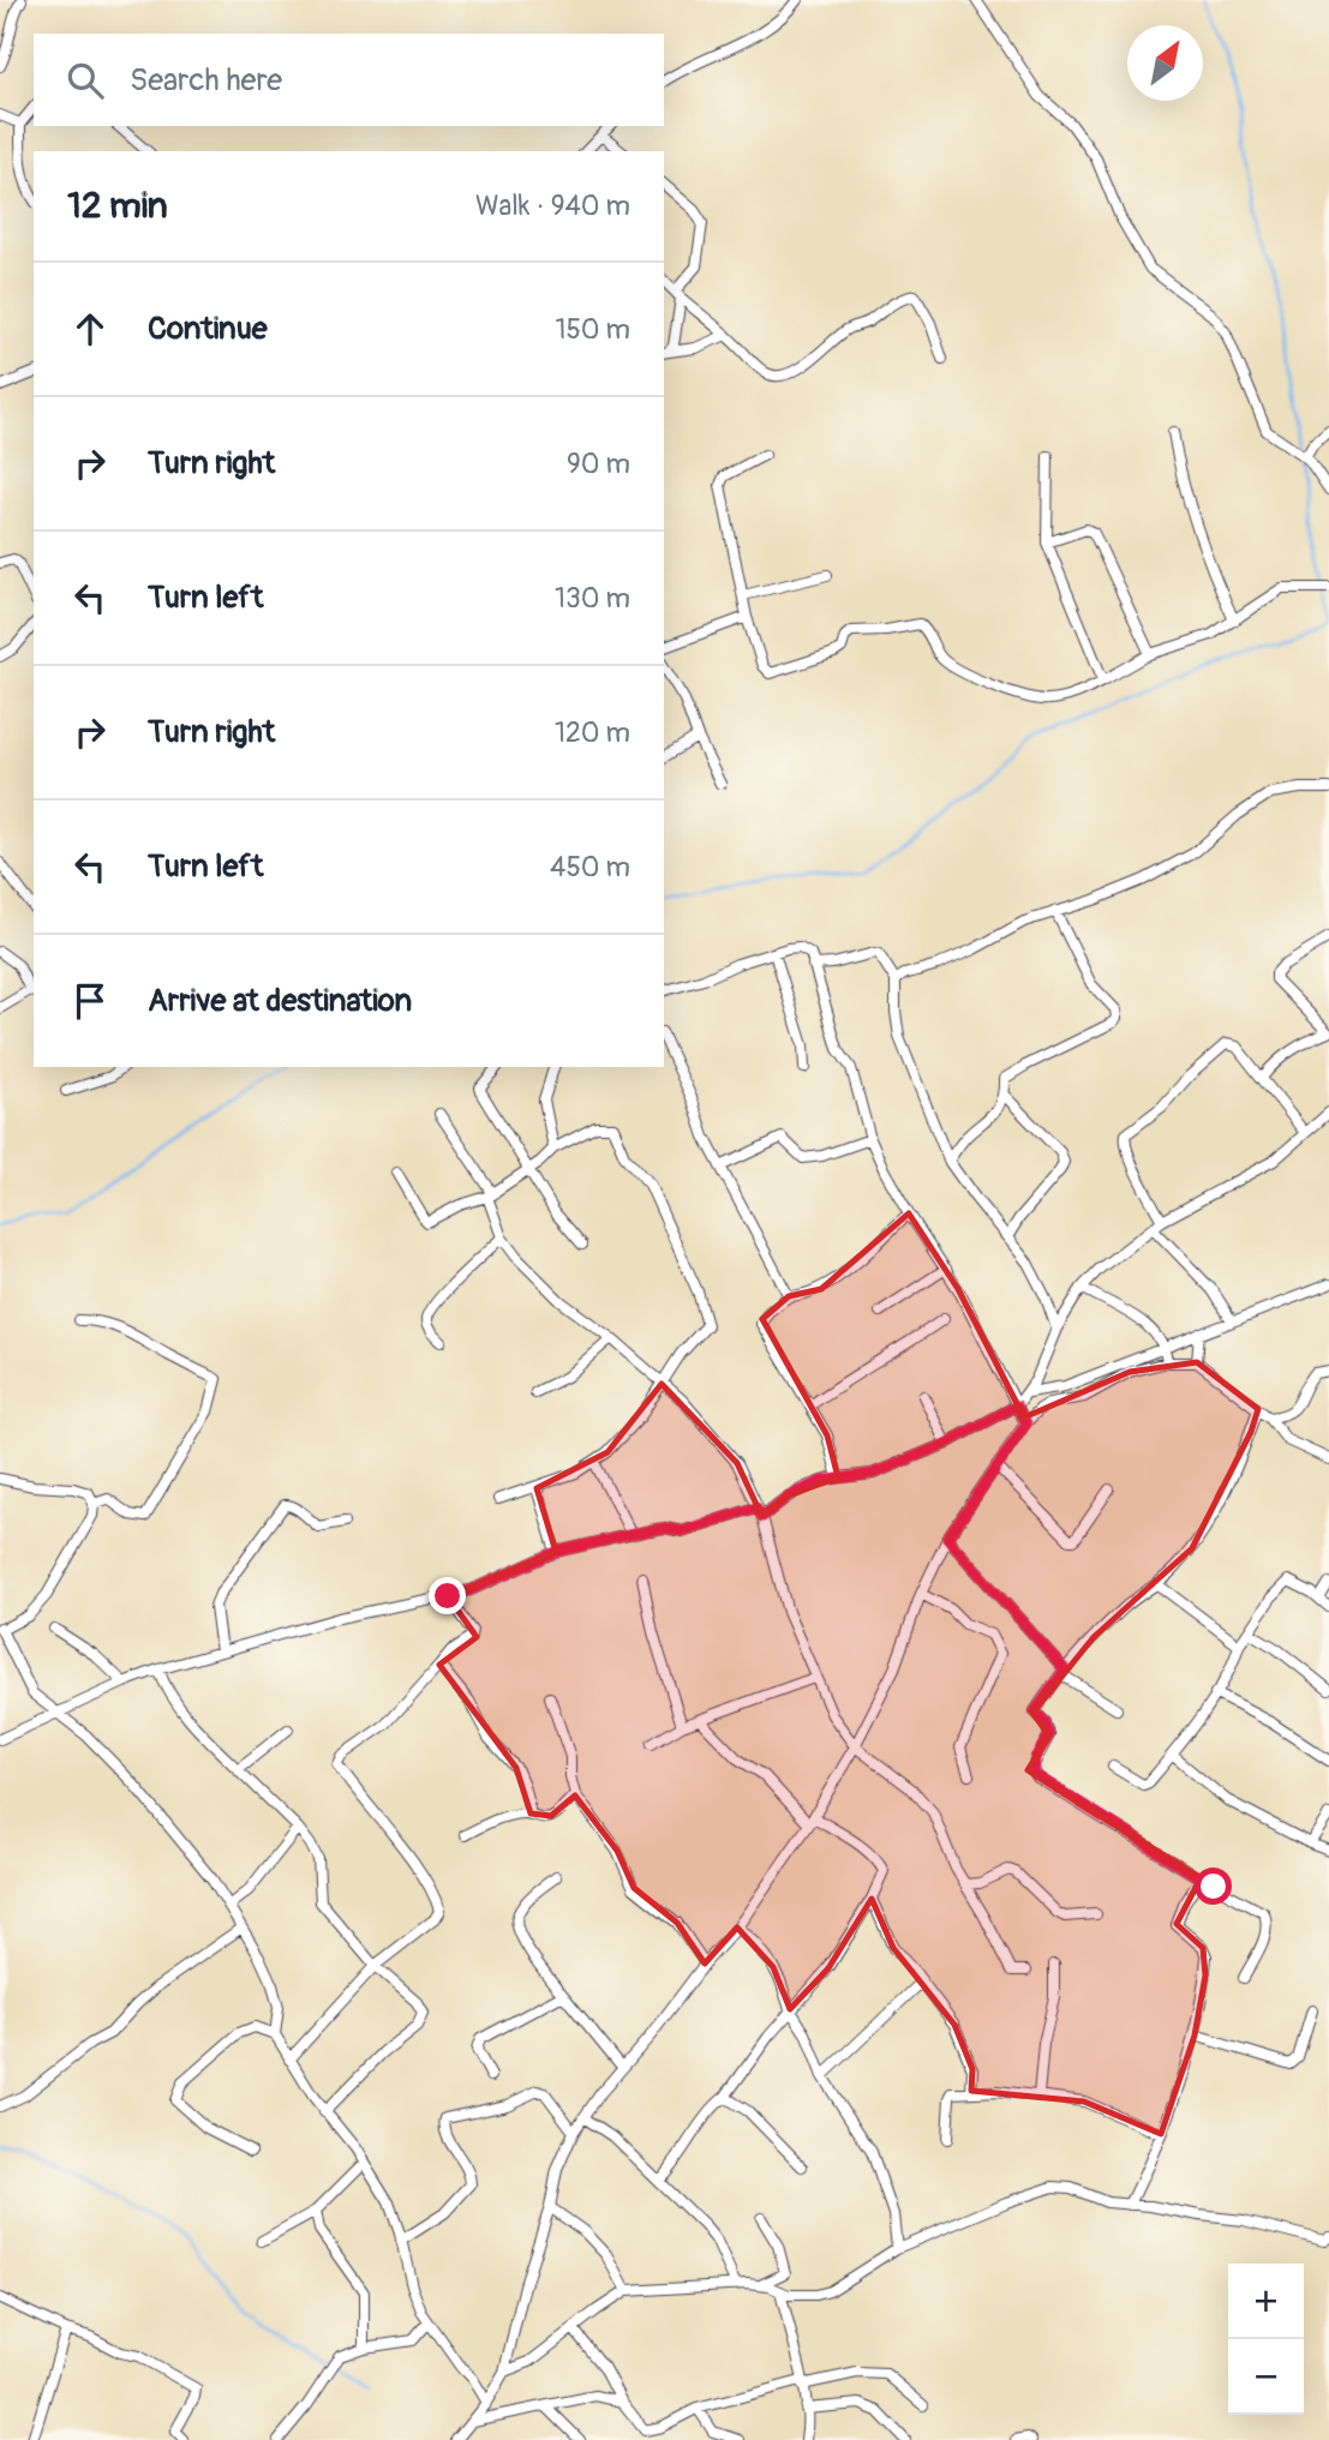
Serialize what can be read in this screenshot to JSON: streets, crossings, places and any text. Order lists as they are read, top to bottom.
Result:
{
  "north": "top right",
  "page": {
    "search": "Search here",
    "heading": ["12 min", "Walk · 940 m"],
    "list": [
      ["Continue", "150 m"],
      ["Turn right", "90 m"],
      ["Turn left", "130 m"],
      ["Turn right", "120 m"],
      ["Turn left", "450 m"],
      "Arrive at destination"
    ],
    "map_buttons": ["+", "−"]
  }
}
